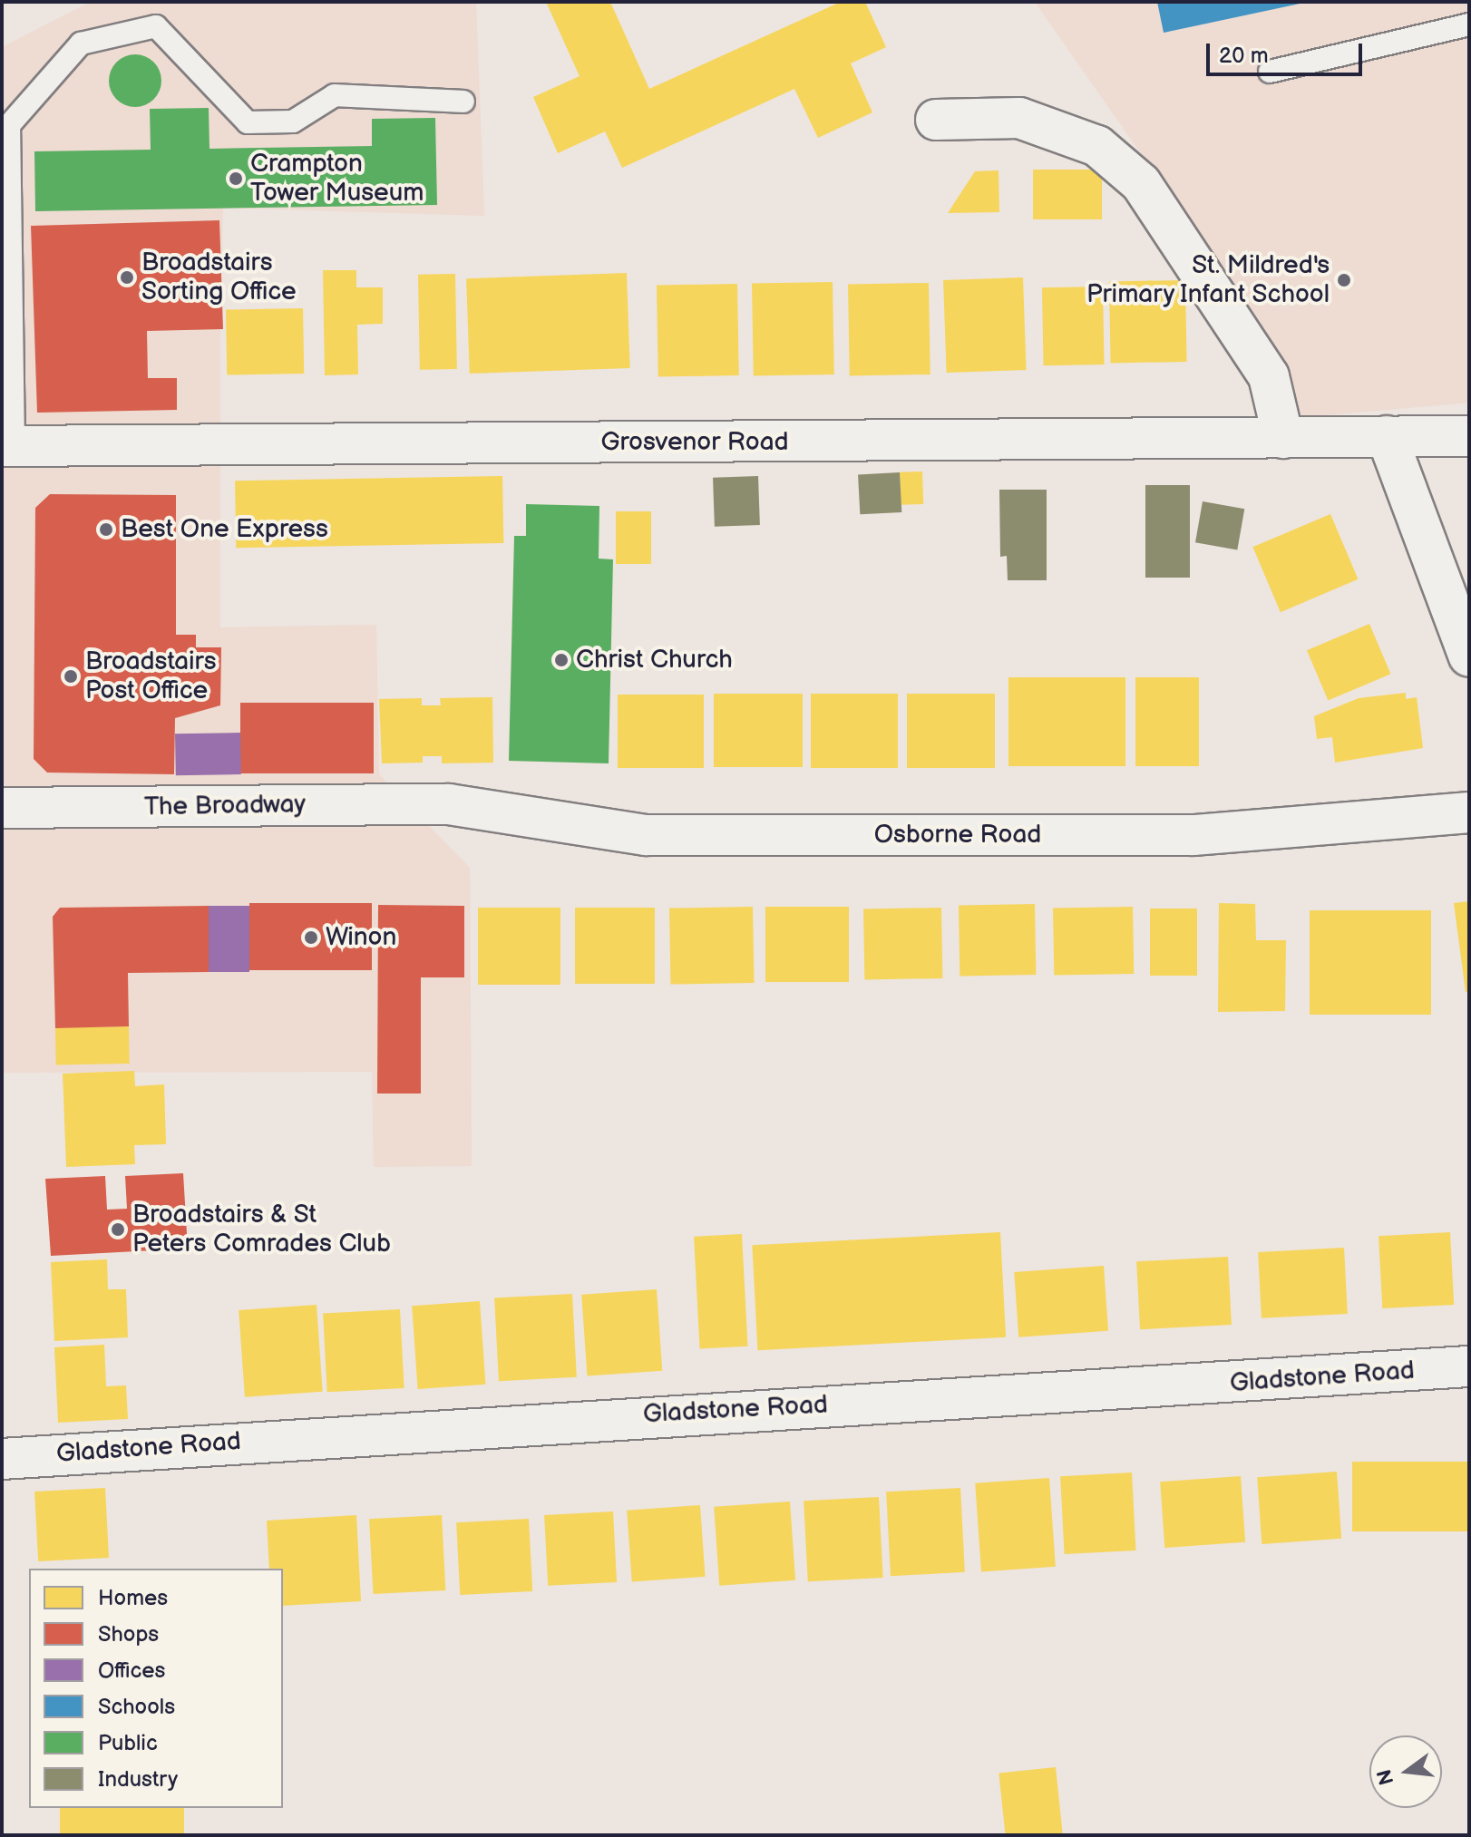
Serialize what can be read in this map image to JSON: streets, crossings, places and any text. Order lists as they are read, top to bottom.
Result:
{
  "streets": {
    "street": [
      "Grosvenor Road",
      "The Broadway",
      "Osborne Road",
      "Gladstone Road"
    ]
  },
  "crossings": [
    ["The Broadway", "Osborne Road"]
  ],
  "places": [
    "Crampton Tower Museum",
    "Broadstairs Sorting Office",
    "St. Mildred's Primary Infant School",
    "Best One Express",
    "Christ Church",
    "Broadstairs Post Office",
    "Winon",
    "Broadstairs & St Peters Comrades Club"
  ],
  "legend": [
    "Homes",
    "Shops",
    "Offices",
    "Schools",
    "Public",
    "Industry"
  ],
  "scale_bar": "20 m",
  "north": "left"
}
